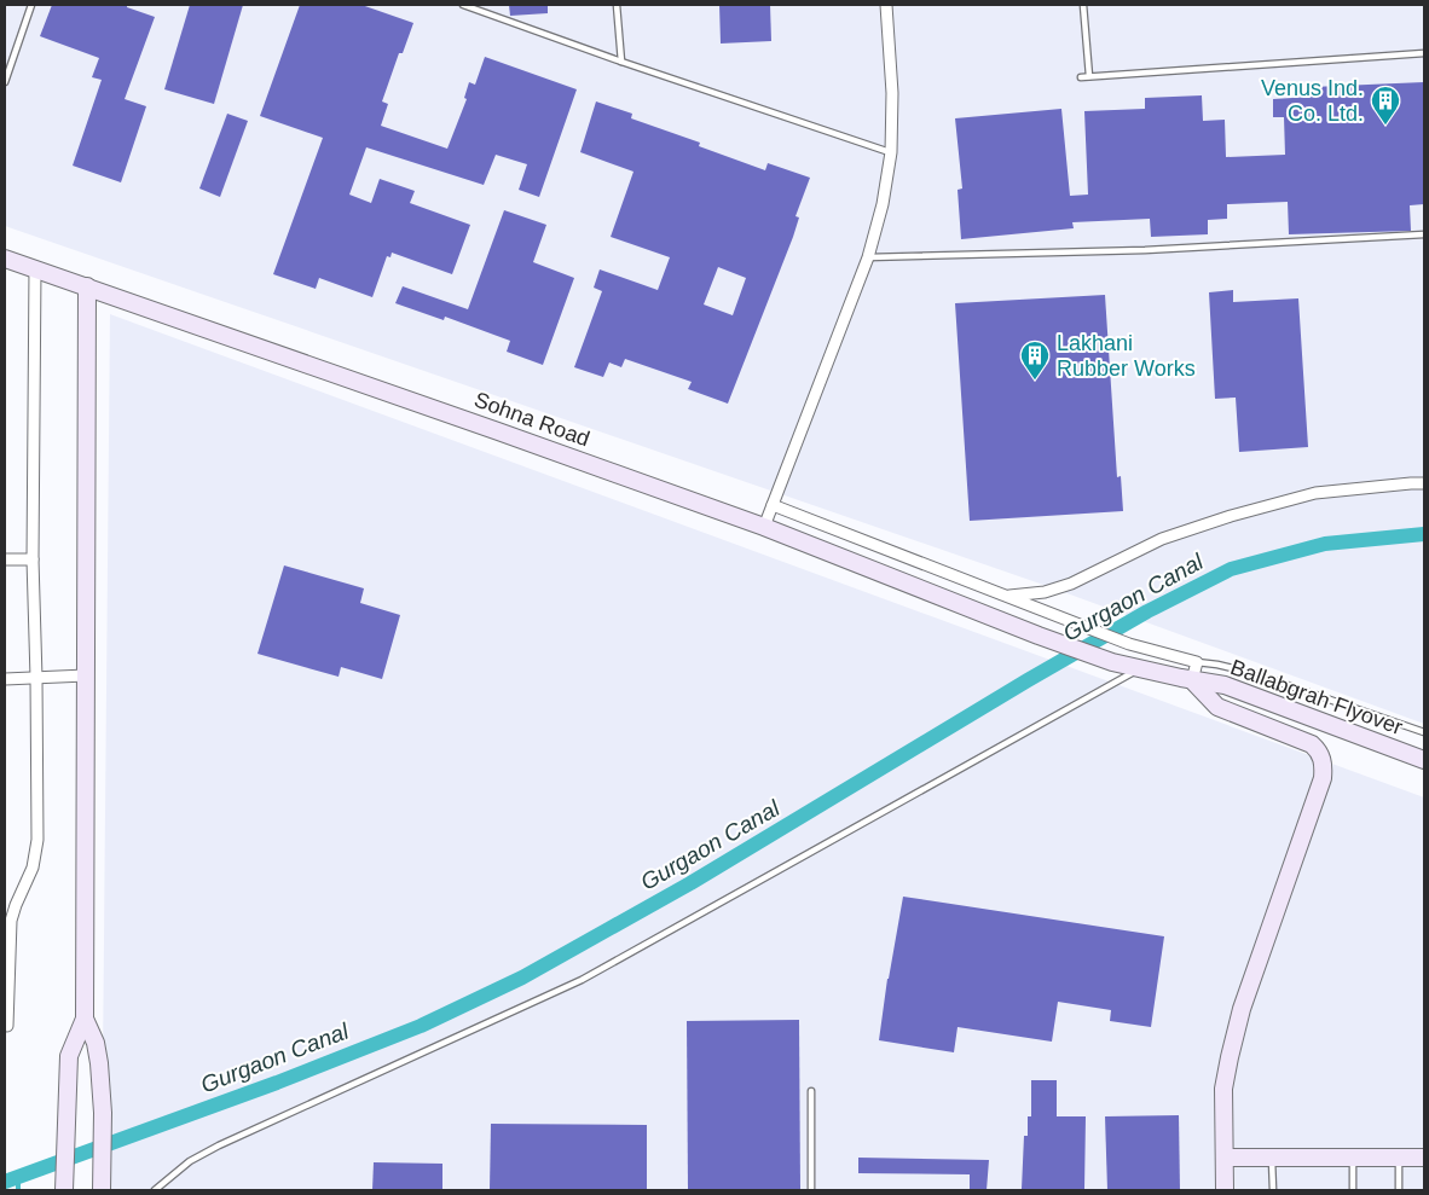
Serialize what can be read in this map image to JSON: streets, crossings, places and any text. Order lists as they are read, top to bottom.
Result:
{
  "streets": {
    "street": ["Sohna Road", "Ballabgrah Flyover"]
  },
  "crossings": [
    ["Sohna Road", "Ballabgrah Flyover"]
  ],
  "water": ["Gurgaon Canal"],
  "places": {
    "building": ["Venus Ind. Co. Ltd.", "Lakhani Rubber Works"]
  }
}
